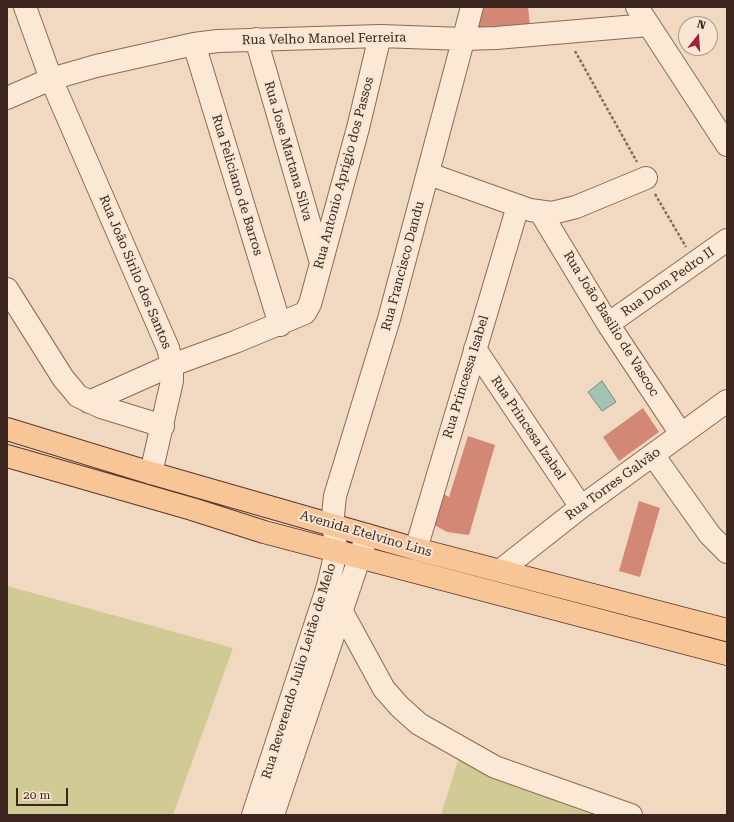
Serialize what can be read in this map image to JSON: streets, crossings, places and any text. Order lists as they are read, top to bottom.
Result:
{
  "streets": {
    "main road": ["Avenida Etelvino Lins"],
    "street": [
      "Rua Velho Manoel Ferreira",
      "Rua Jose Martana Silva",
      "Rua Antonio Aprigio dos Passos",
      "Rua Feliciano de Barros",
      "Rua Francisco Dandu",
      "Rua João Sirilo dos Santos",
      "Rua Dom Pedro II",
      "Rua João Basilio de Vascoc",
      "Rua Princessa Isabel",
      "Rua Princesa Izabel",
      "Rua Torres Galvão",
      "Rua Reverendo Julio Leitão de Melo"
    ]
  },
  "crossings": [
    ["Rua Velho Manoel Ferreira", "Rua Jose Martana Silva"],
    ["Rua Velho Manoel Ferreira", "Rua Antonio Aprigio dos Passos"],
    ["Rua Velho Manoel Ferreira", "Rua Feliciano de Barros"],
    ["Rua Velho Manoel Ferreira", "Rua Francisco Dandu"],
    ["Rua Velho Manoel Ferreira", "Rua João Sirilo dos Santos"],
    ["Rua Jose Martana Silva", "Rua Antonio Aprigio dos Passos"],
    ["Rua Antonio Aprigio dos Passos", "Rua Feliciano de Barros"],
    ["Rua Francisco Dandu", "Avenida Etelvino Lins"],
    ["Rua Francisco Dandu", "Rua Reverendo Julio Leitão de Melo"],
    ["Rua João Sirilo dos Santos", "Avenida Etelvino Lins"],
    ["Rua Dom Pedro II", "Rua João Basilio de Vascoc"],
    ["Rua João Basilio de Vascoc", "Rua Torres Galvão"],
    ["Rua Princessa Isabel", "Rua Princesa Izabel"],
    ["Rua Princessa Isabel", "Avenida Etelvino Lins"],
    ["Rua Princesa Izabel", "Rua Torres Galvão"],
    ["Rua Torres Galvão", "Avenida Etelvino Lins"],
    ["Avenida Etelvino Lins", "Rua Reverendo Julio Leitão de Melo"]
  ],
  "scale_bar": "20 m",
  "north": "top"
}
